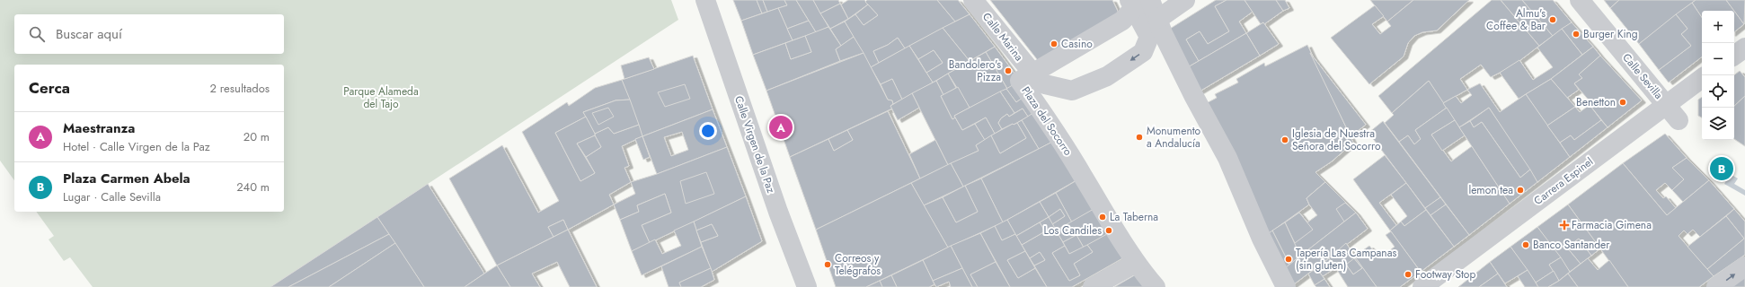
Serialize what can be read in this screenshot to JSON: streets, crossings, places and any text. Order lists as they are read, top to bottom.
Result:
{
  "streets": {
    "street": [
      "Calle Marina",
      "Calle Sevilla",
      "Plaza del Socorro",
      "Calle Virgen de la Paz",
      "Carrera Espinel"
    ]
  },
  "crossings": [
    ["Calle Marina", "Plaza del Socorro"],
    ["Calle Sevilla", "Carrera Espinel"]
  ],
  "parks": ["Parque Alameda del Tajo"],
  "places": {
    "other": [
      "Almu's Coffee & Bar",
      "Burger King",
      "Casino",
      "Bandolero's Pizza",
      "Benetton",
      "Monumento a Andalucía",
      "Iglesia de Nuestra Señora del Socorro",
      "lemon tea",
      "La Taberna",
      "Los Candiles",
      "Banco Santander",
      "Tapería Las Campanas (sin gluten)",
      "Correos y Telégrafos",
      "Footway Stop"
    ],
    "health": ["Farmacia Gimena"]
  },
  "page": {
    "map_buttons": ["+", "−"],
    "search": "Buscar aquí",
    "heading": ["Cerca", "2 resultados"],
    "list": [
      {
        "mark": "A",
        "name": "Maestranza",
        "note": "Hotel · Calle Virgen de la Paz",
        "value": "20 m"
      },
      {
        "mark": "B",
        "name": "Plaza Carmen Abela",
        "note": "Lugar · Calle Sevilla",
        "value": "240 m"
      }
    ],
    "pins": ["A", "B"]
  }
}
